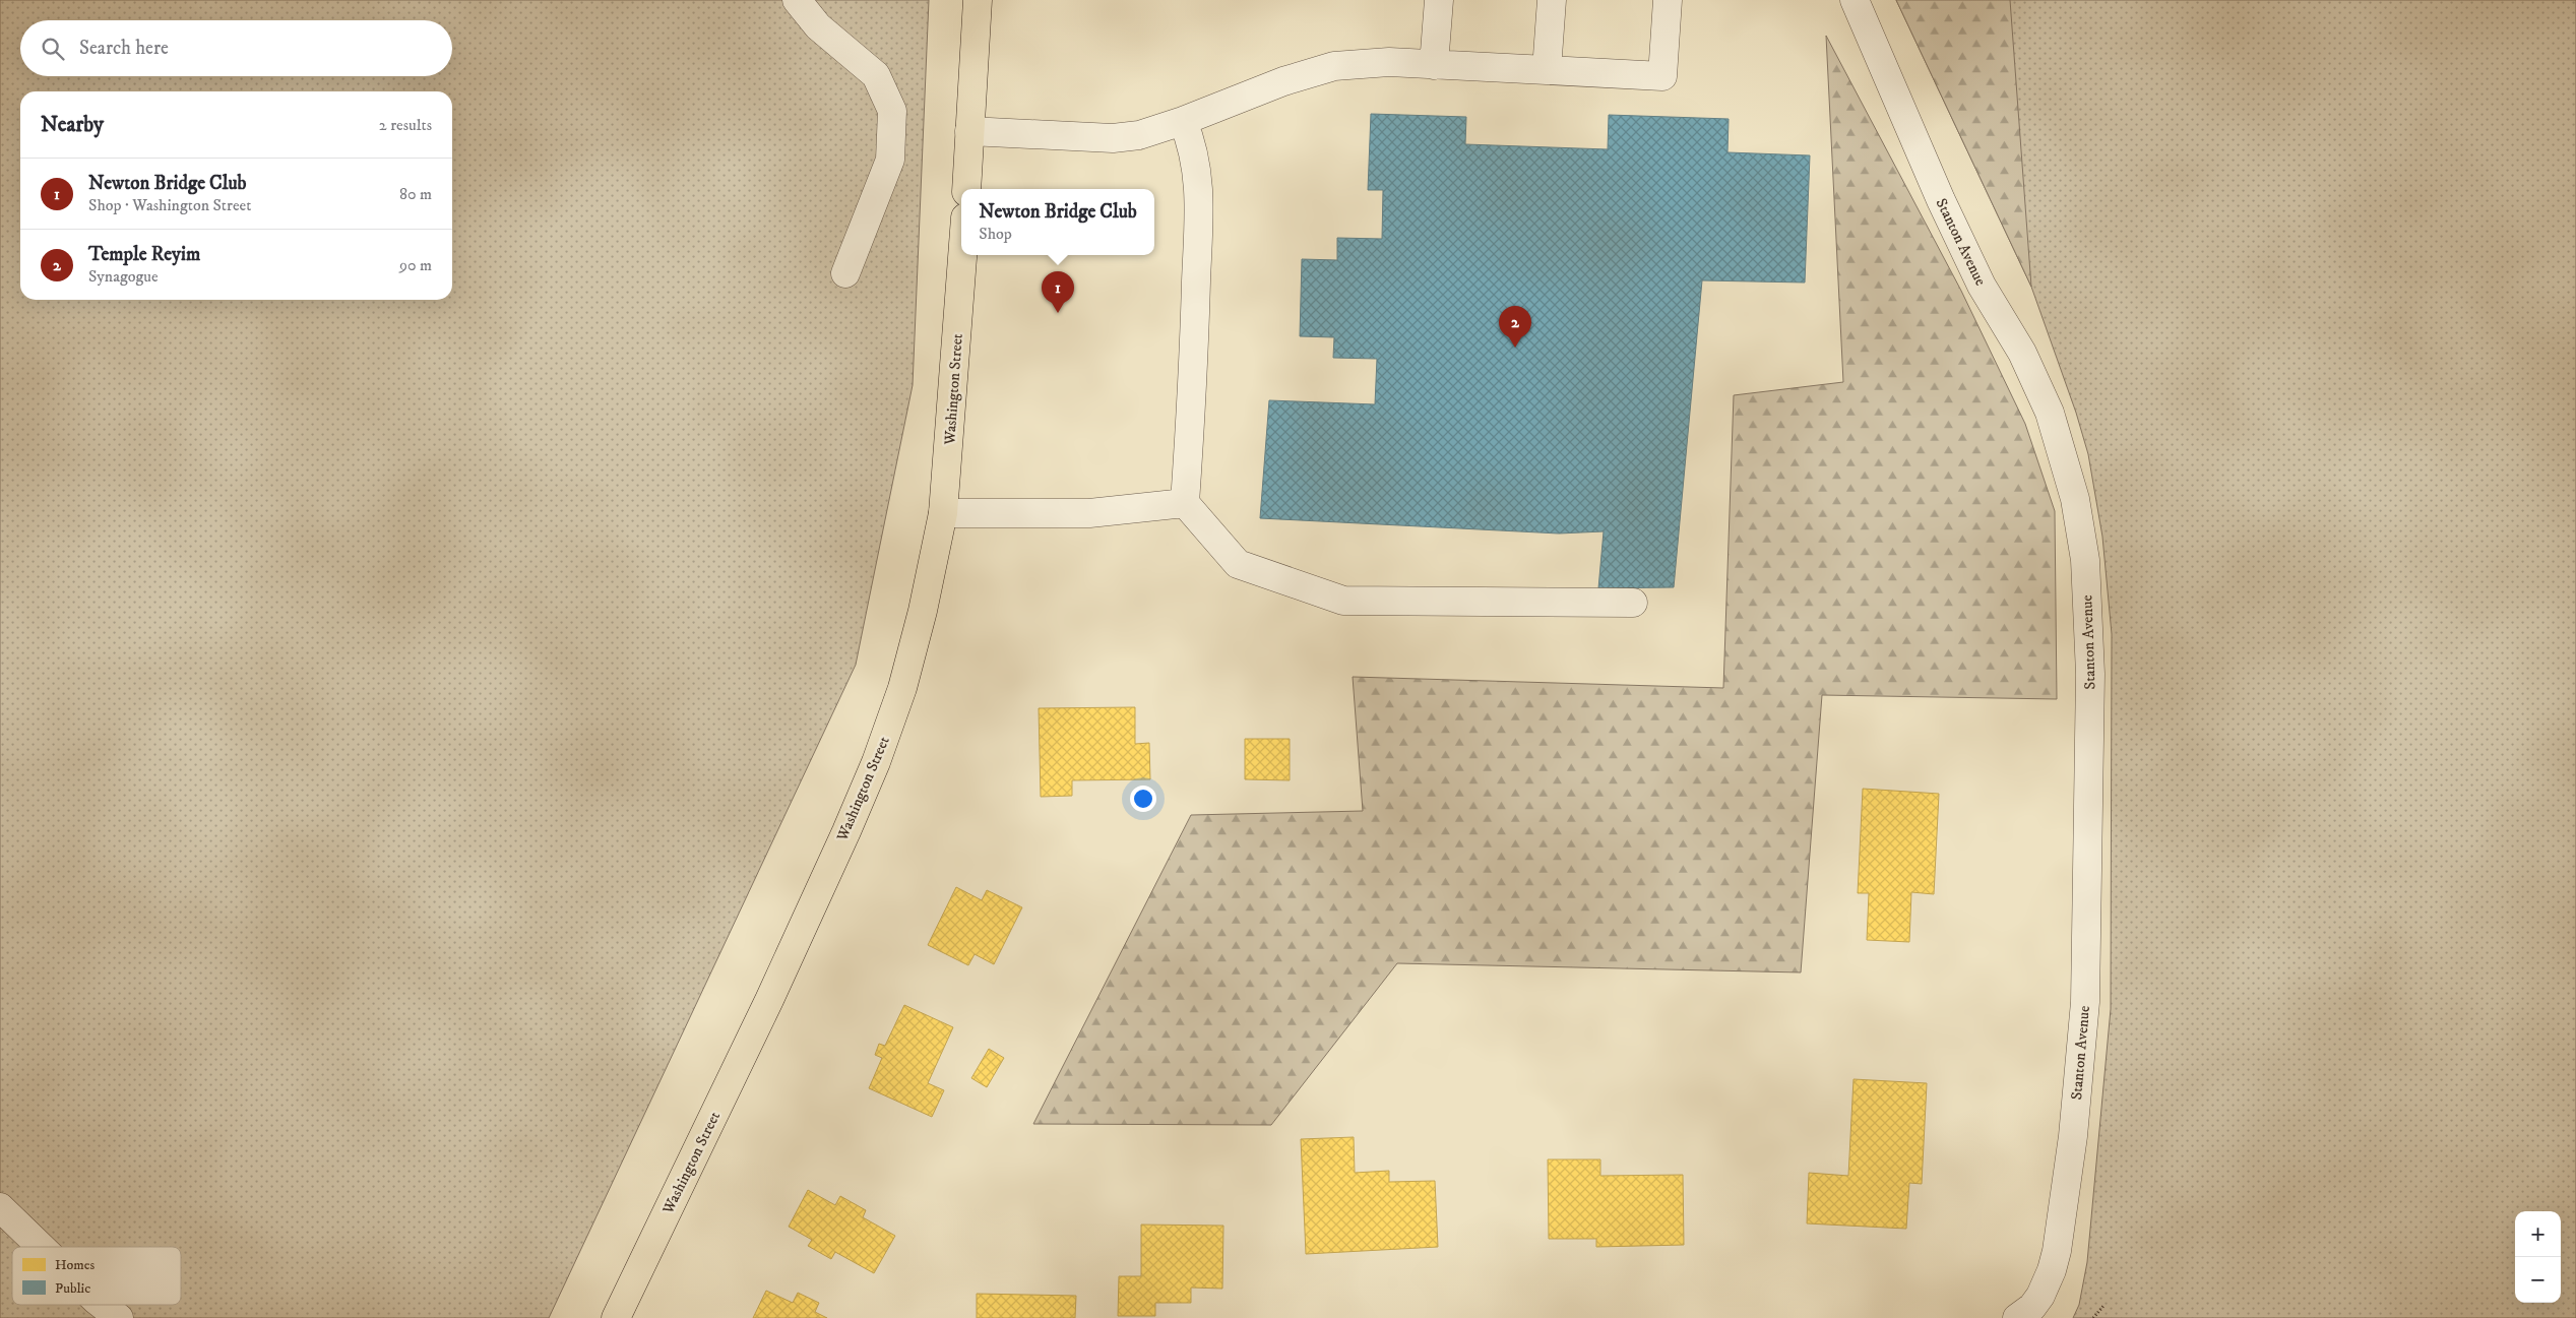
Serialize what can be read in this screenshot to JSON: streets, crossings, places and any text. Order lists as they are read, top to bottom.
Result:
{
  "streets": {
    "main road": ["Washington Street"],
    "street": ["Stanton Avenue"]
  },
  "legend": ["Homes", "Public"],
  "page": {
    "search": "Search here",
    "heading": ["Nearby", "2 results"],
    "list": [
      {
        "mark": "1",
        "name": "Newton Bridge Club",
        "note": "Shop · Washington Street",
        "value": "80 m"
      },
      {
        "mark": "2",
        "name": "Temple Reyim",
        "note": "Synagogue",
        "value": "90 m"
      }
    ],
    "popup": ["Newton Bridge Club", "Shop"],
    "pins": ["1", "2"],
    "map_buttons": ["+", "−"]
  }
}
